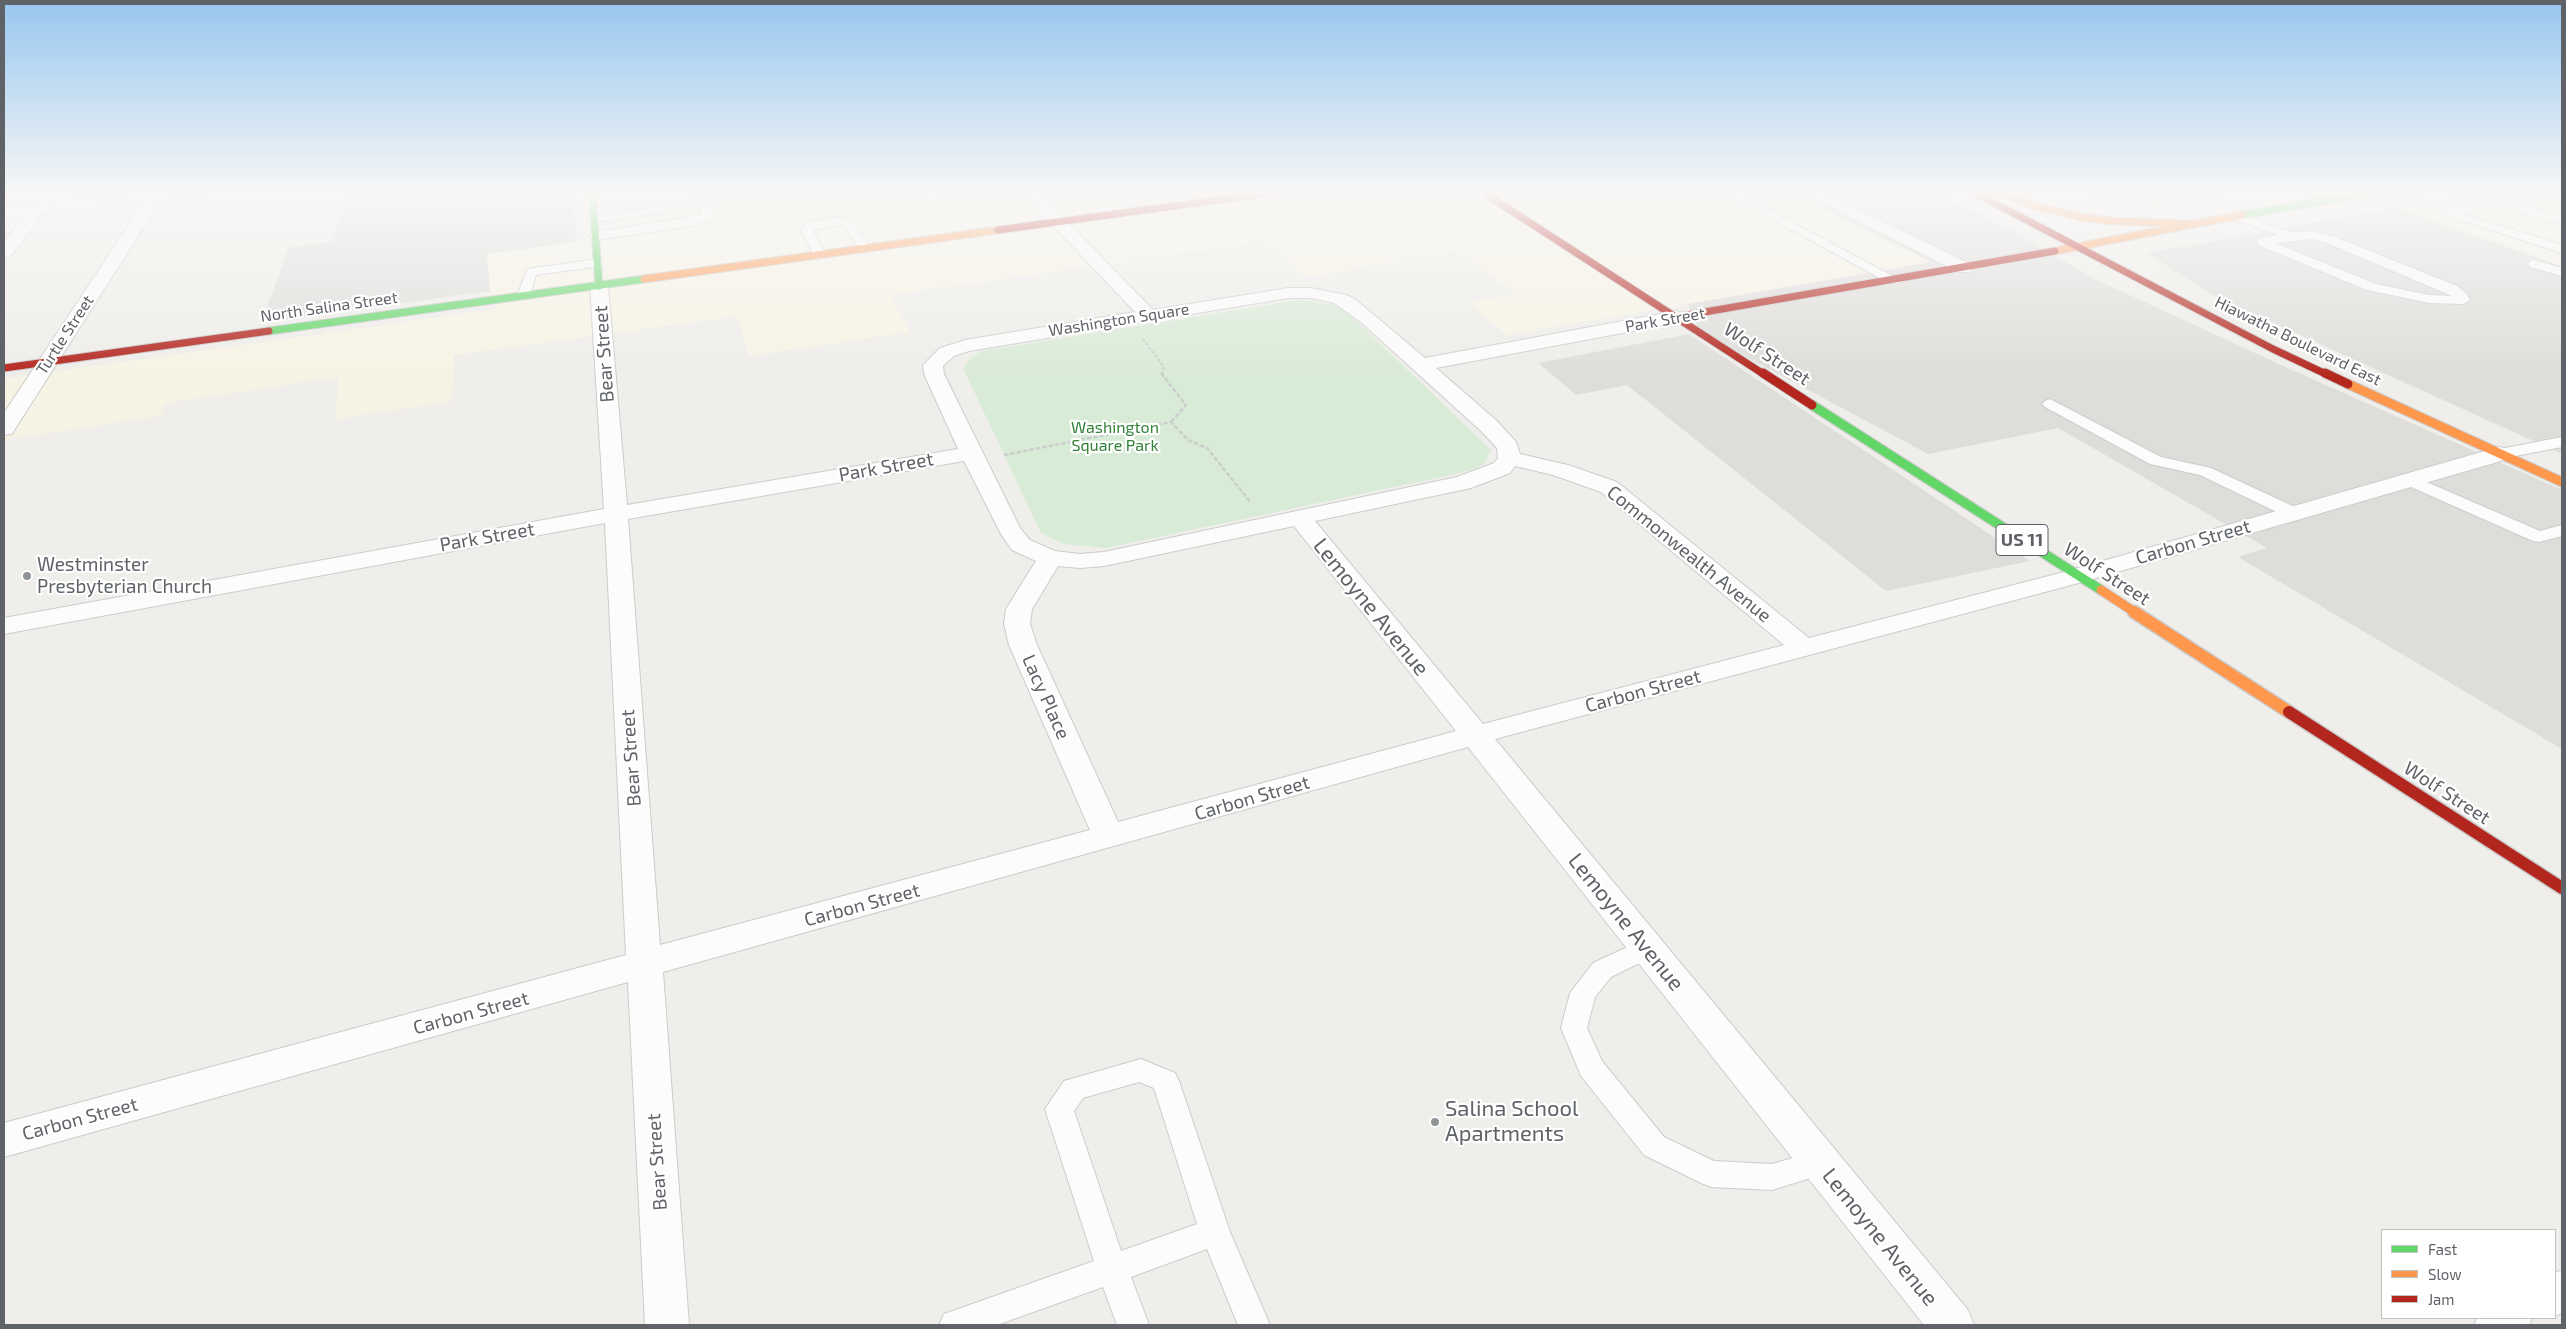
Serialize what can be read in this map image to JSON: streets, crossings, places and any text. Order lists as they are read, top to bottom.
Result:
{
  "streets": {
    "main road": [
      "North Salina Street",
      "Park Street",
      "Hiawatha Boulevard East",
      "Bear Street",
      "Wolf Street",
      "US 11"
    ],
    "street": [
      "Washington Square",
      "Turtle Street",
      "Carbon Street",
      "Commonwealth Avenue",
      "Lemoyne Avenue",
      "Lacy Place"
    ]
  },
  "crossings": [
    ["North Salina Street", "Turtle Street"],
    ["North Salina Street", "Bear Street"],
    ["Washington Square", "Park Street"],
    ["Washington Square", "Commonwealth Avenue"],
    ["Washington Square", "Lemoyne Avenue"],
    ["Washington Square", "Lacy Place"],
    ["Park Street", "Bear Street"],
    ["Park Street", "Wolf Street"],
    ["Hiawatha Boulevard East", "Carbon Street"],
    ["Bear Street", "Carbon Street"],
    ["Wolf Street", "Carbon Street"],
    ["Carbon Street", "Commonwealth Avenue"],
    ["Carbon Street", "Lemoyne Avenue"],
    ["Carbon Street", "Lacy Place"]
  ],
  "parks": ["Washington Square Park"],
  "places": ["Westminster Presbyterian Church", "Salina School Apartments"],
  "legend": ["Fast", "Slow", "Jam"]
}
